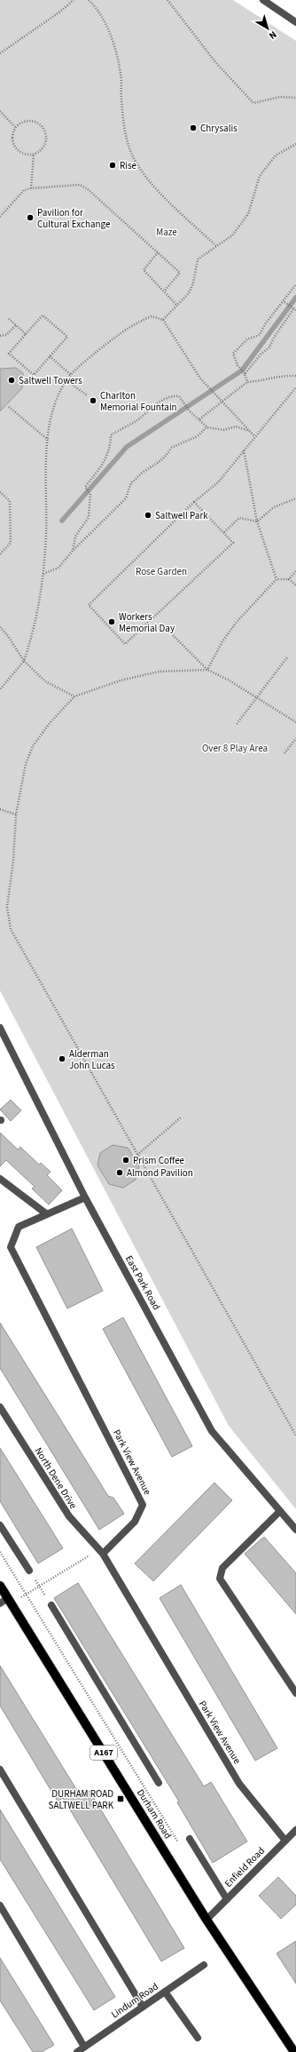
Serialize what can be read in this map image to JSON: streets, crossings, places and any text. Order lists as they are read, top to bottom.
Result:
{
  "streets": {
    "main road": ["A167", "Durham Road"],
    "street": [
      "East Park Road",
      "Park View Avenue",
      "North Dene Drive",
      "Enfield Road",
      "Lindum Road"
    ]
  },
  "crossings": [
    ["East Park Road", "Park View Avenue"],
    ["Park View Avenue", "North Dene Drive"],
    ["Park View Avenue", "Enfield Road"],
    ["Durham Road", "Enfield Road"]
  ],
  "parks": ["Maze", "Rose Garden", "Over 8 Play Area"],
  "places": {
    "other": [
      "Chrysalis",
      "Rise",
      "Pavilion for Cultural Exchange",
      "Saltwell Towers",
      "Charlton Memorial Fountain",
      "Saltwell Park",
      "Workers Memorial Day",
      "Alderman John Lucas",
      "Prism Coffee",
      "Almond Pavilion"
    ],
    "transit": ["DURHAM ROAD SALTWELL PARK"]
  },
  "north": "bottom right"
}
